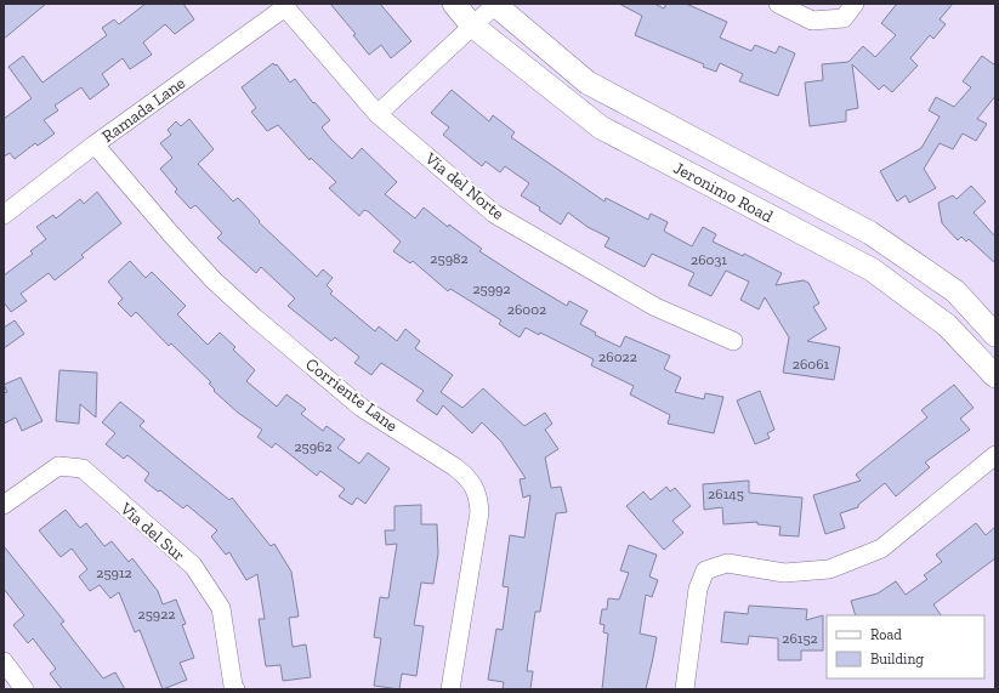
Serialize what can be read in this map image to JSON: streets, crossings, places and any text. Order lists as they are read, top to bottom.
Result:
{
  "streets": {
    "main road": ["Jeronimo Road"],
    "street": [
      "Ramada Lane",
      "Via del Norte",
      "Corriente Lane",
      "Via del Sur"
    ]
  },
  "crossings": [
    ["Ramada Lane", "Via del Norte"],
    ["Ramada Lane", "Corriente Lane"]
  ],
  "house_numbers": [
    "25982",
    "26031",
    "25992",
    "26002",
    "26022",
    "26061",
    "25962",
    "26145",
    "25912",
    "25922",
    "26152"
  ],
  "legend": ["Road", "Building"]
}
